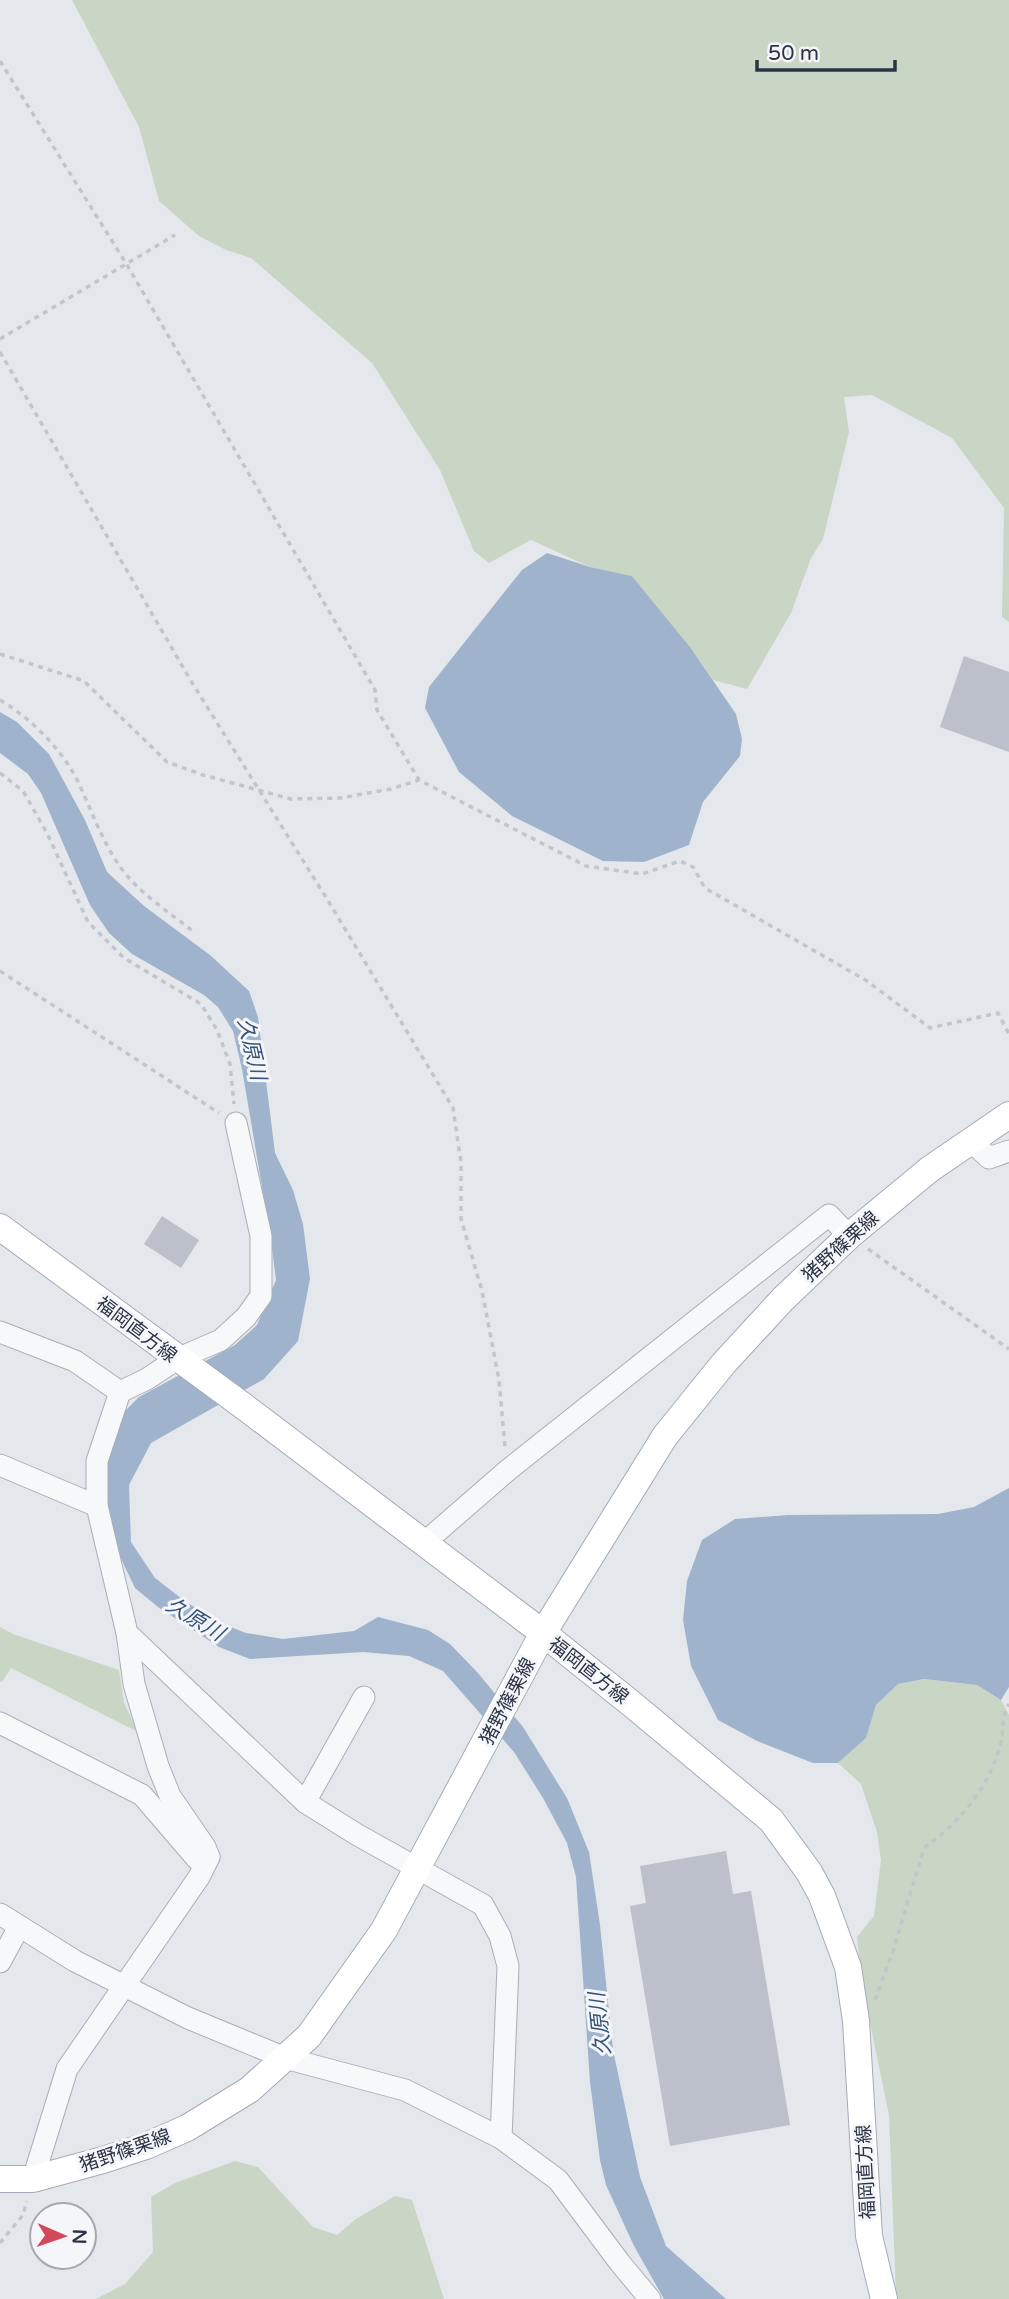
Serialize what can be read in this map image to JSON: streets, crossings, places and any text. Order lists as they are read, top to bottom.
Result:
{
  "streets": {
    "main road": ["猪野篠栗線", "福岡直方線"]
  },
  "crossings": [
    ["猪野篠栗線", "福岡直方線"]
  ],
  "water": ["久原川"],
  "scale_bar": "50 m",
  "north": "right"
}
